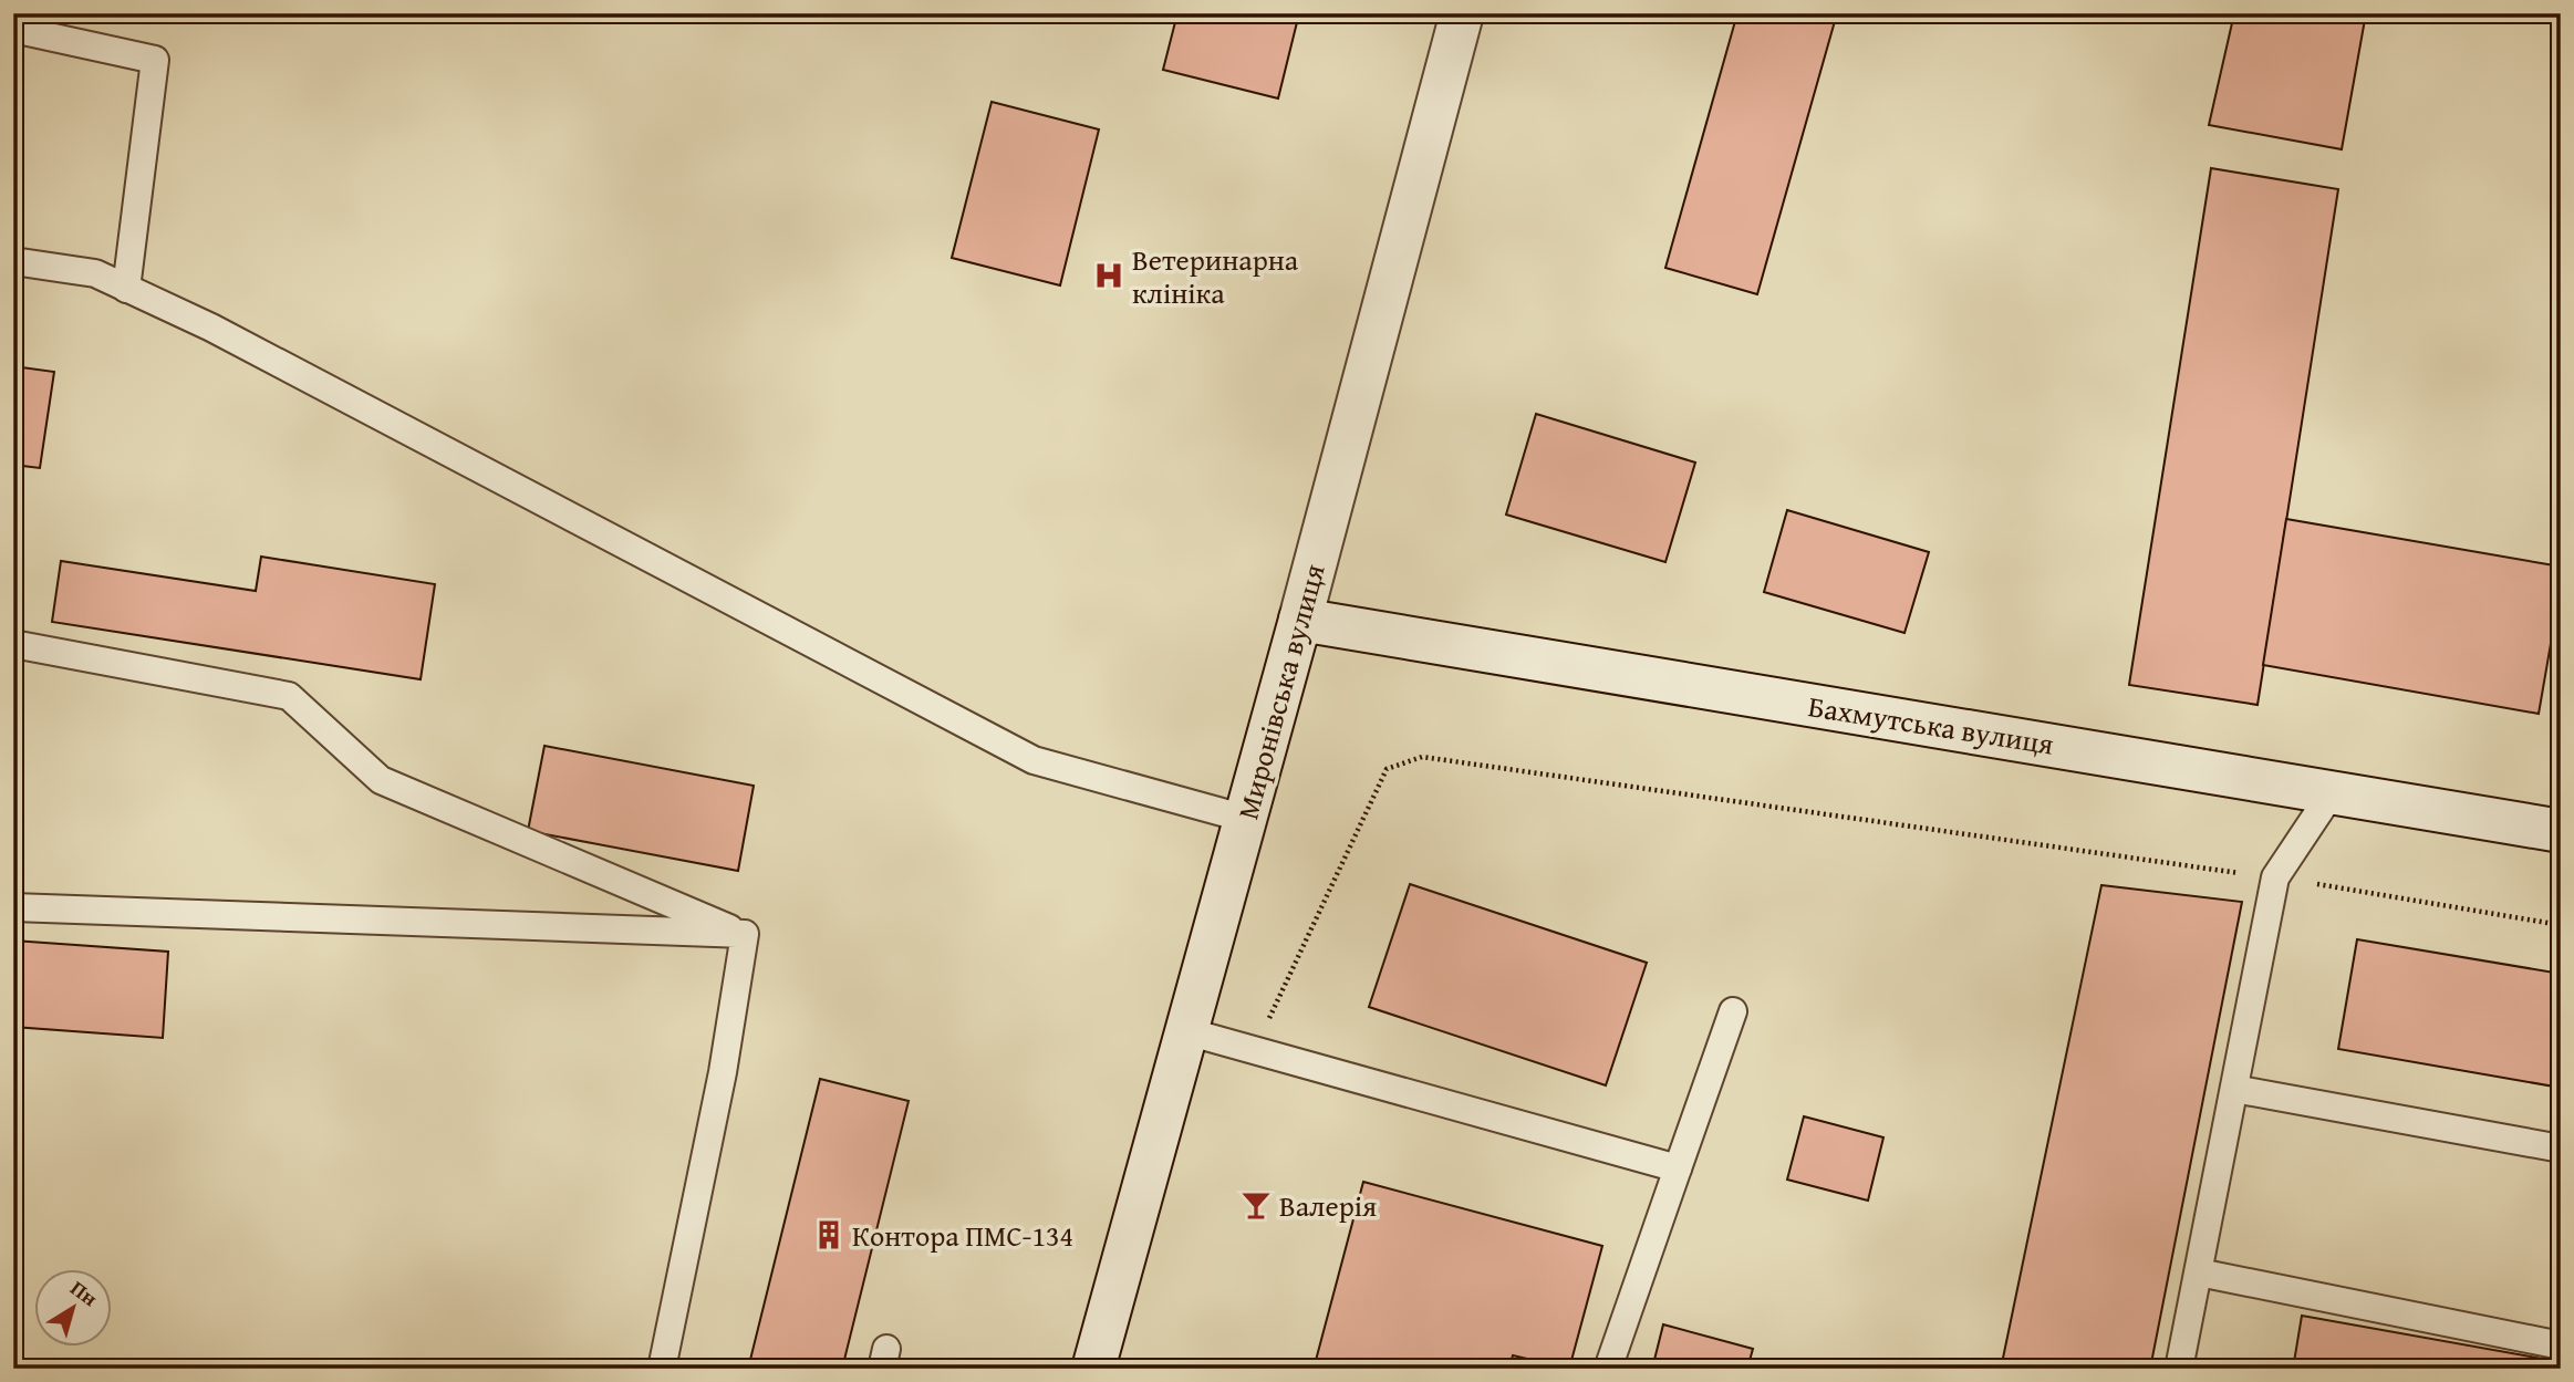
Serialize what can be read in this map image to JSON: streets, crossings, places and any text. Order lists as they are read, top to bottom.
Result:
{
  "streets": {
    "street": ["Миронівська вулиця", "Бахмутська вулиця"]
  },
  "crossings": [
    ["Миронівська вулиця", "Бахмутська вулиця"]
  ],
  "places": {
    "hospital": ["Ветеринарна клініка"],
    "bar": ["Валерія"],
    "building": ["Контора ПМС-134"]
  },
  "north": "top right"
}
